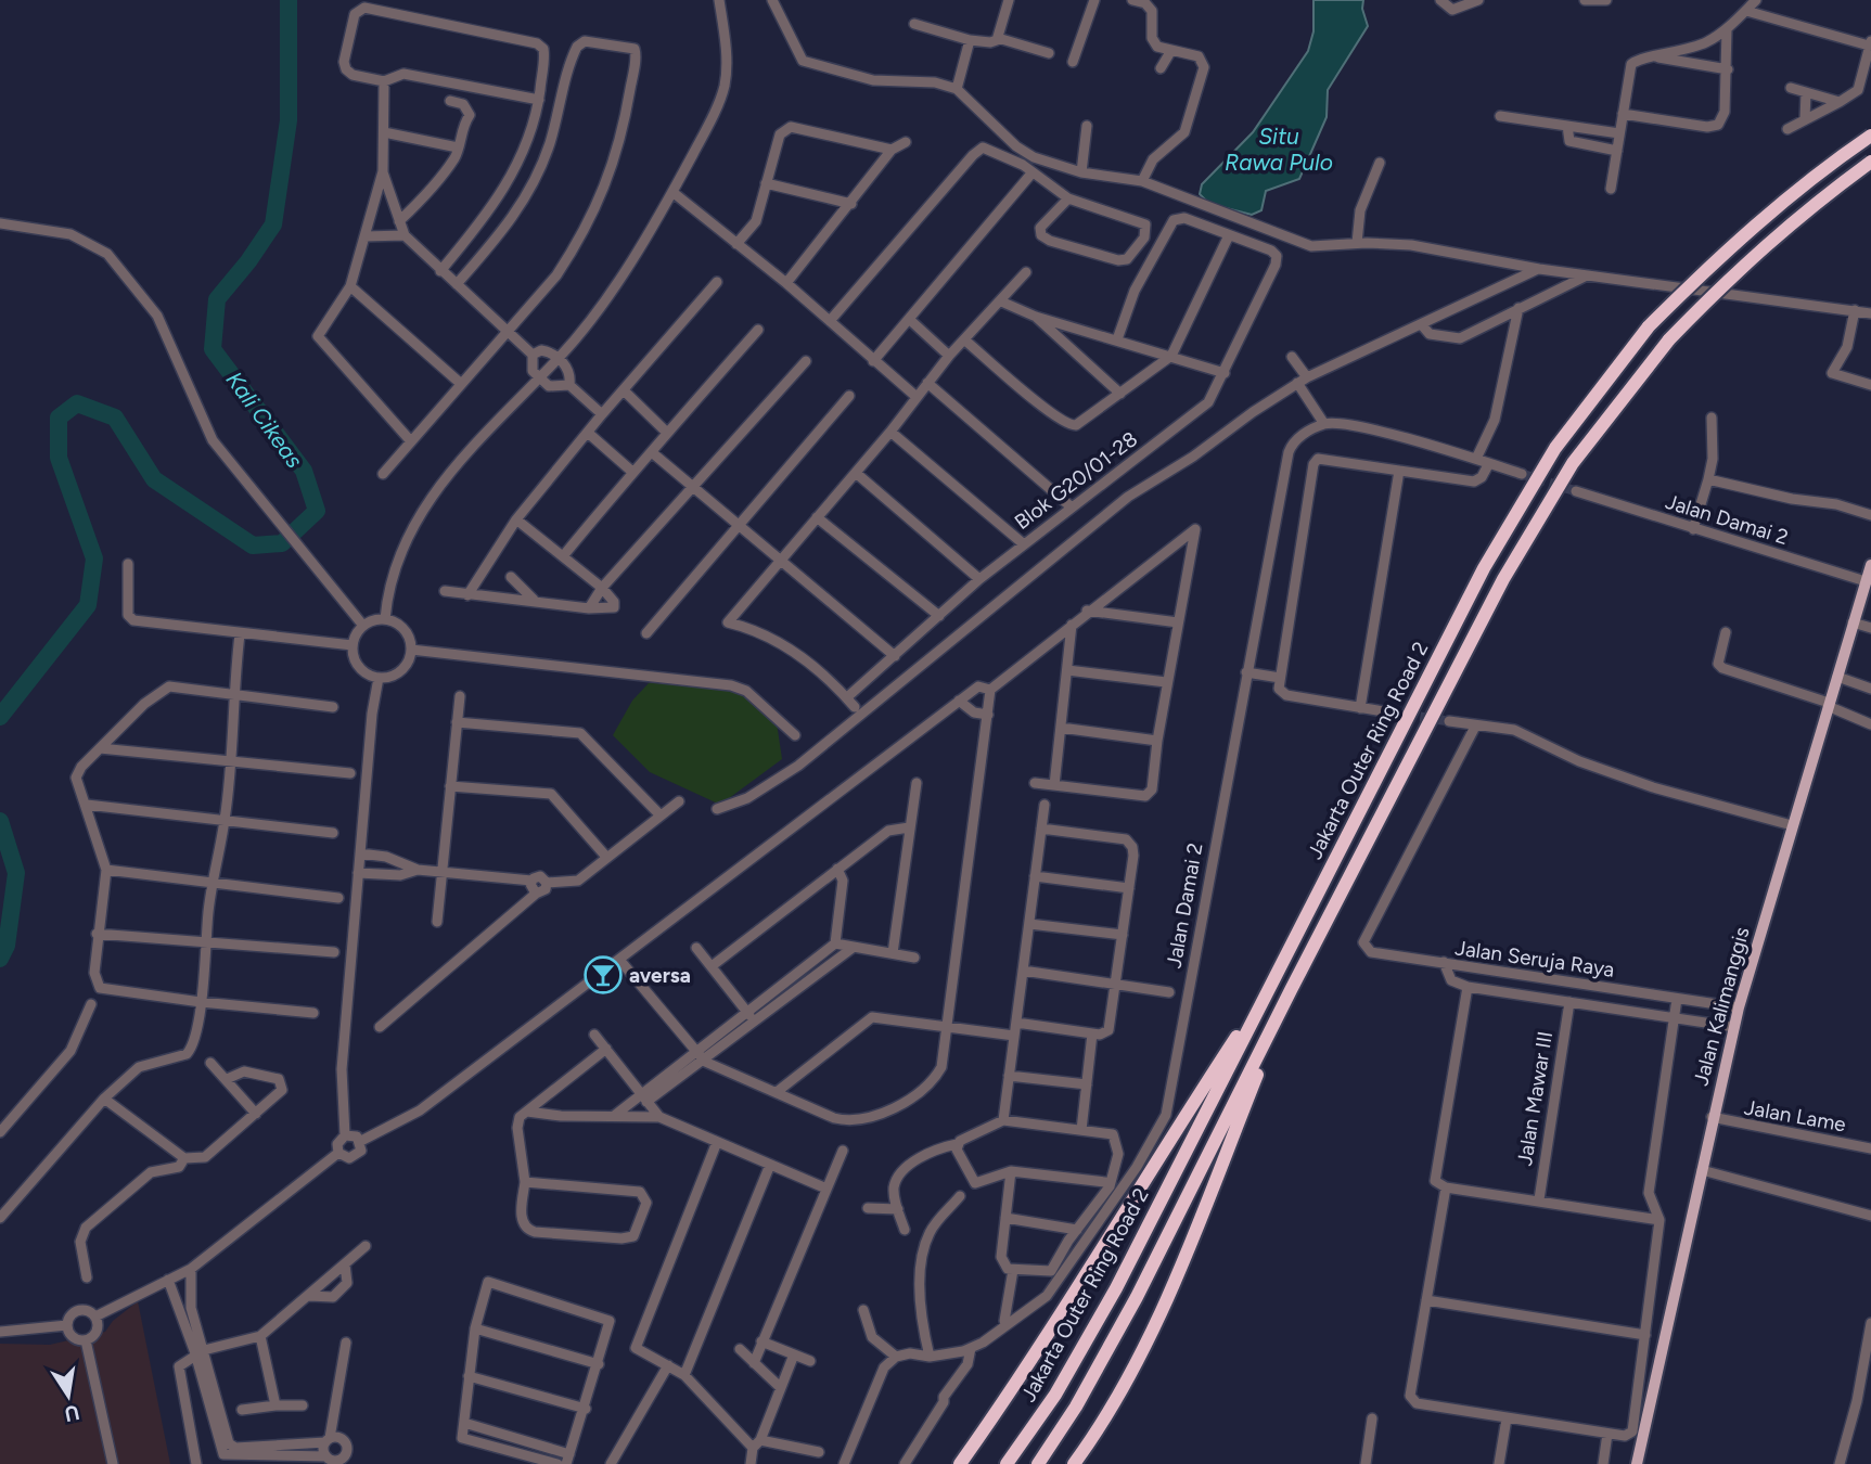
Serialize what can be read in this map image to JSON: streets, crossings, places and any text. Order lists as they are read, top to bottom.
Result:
{
  "streets": {
    "highway": ["Jakarta Outer Ring Road 2"],
    "main road": ["Jalan Kalimanggis"],
    "street": [
      "Blok G20/01-28",
      "Jalan Damai 2",
      "Jalan Seruja Raya",
      "Jalan Mawar III",
      "Jalan Lame"
    ]
  },
  "crossings": [
    ["Jalan Damai 2", "Jalan Kalimanggis"],
    ["Jalan Seruja Raya", "Jalan Kalimanggis"],
    ["Jalan Seruja Raya", "Jalan Mawar III"],
    ["Jalan Kalimanggis", "Jalan Lame"]
  ],
  "water": ["Situ Rawa Pulo", "Kali Cikeas"],
  "places": {
    "bar": ["aversa"]
  },
  "north": "bottom"
}
